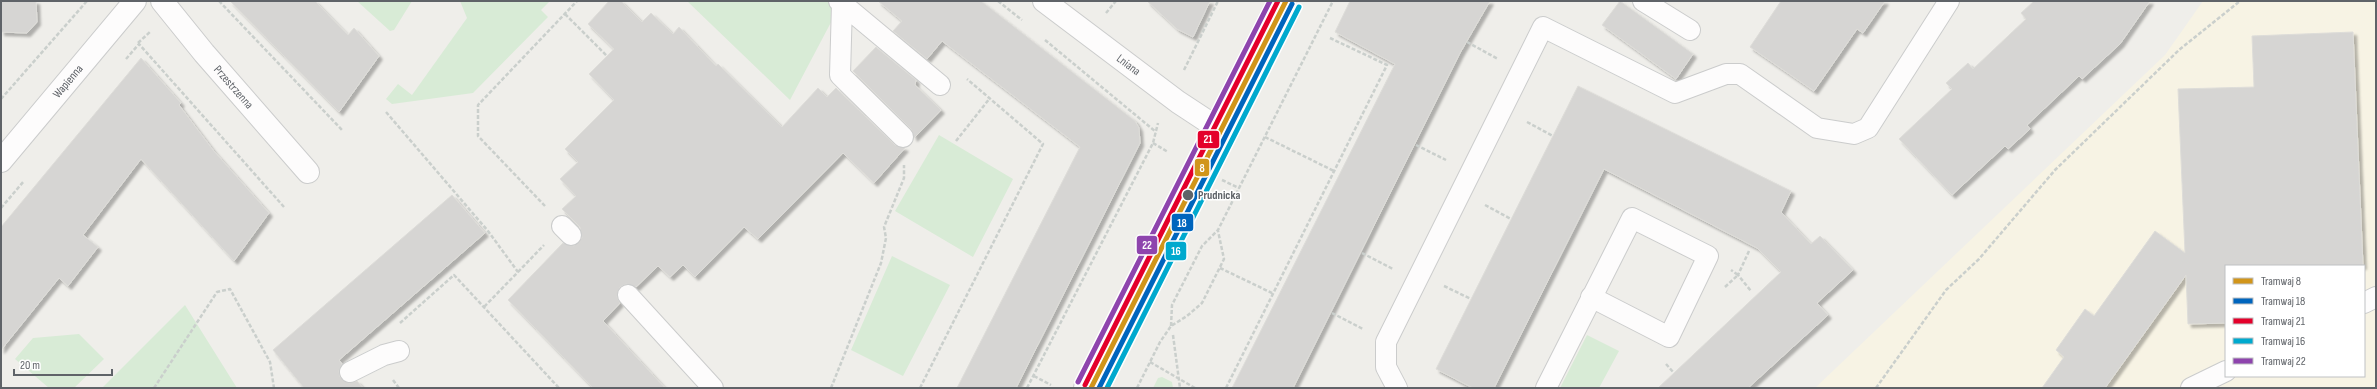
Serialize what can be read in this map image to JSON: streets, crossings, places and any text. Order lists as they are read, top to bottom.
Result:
{
  "streets": {
    "street": ["Lniana", "Wapienna", "Przestrzenna"]
  },
  "places": ["Prudnicka"],
  "lines": [
    "tram line 8",
    "tram line 21",
    "tram line 22",
    "tram line 18",
    "tram line 16"
  ],
  "legend": [
    "Tramwaj 8",
    "Tramwaj 18",
    "Tramwaj 21",
    "Tramwaj 16",
    "Tramwaj 22"
  ],
  "scale_bar": "20 m"
}
